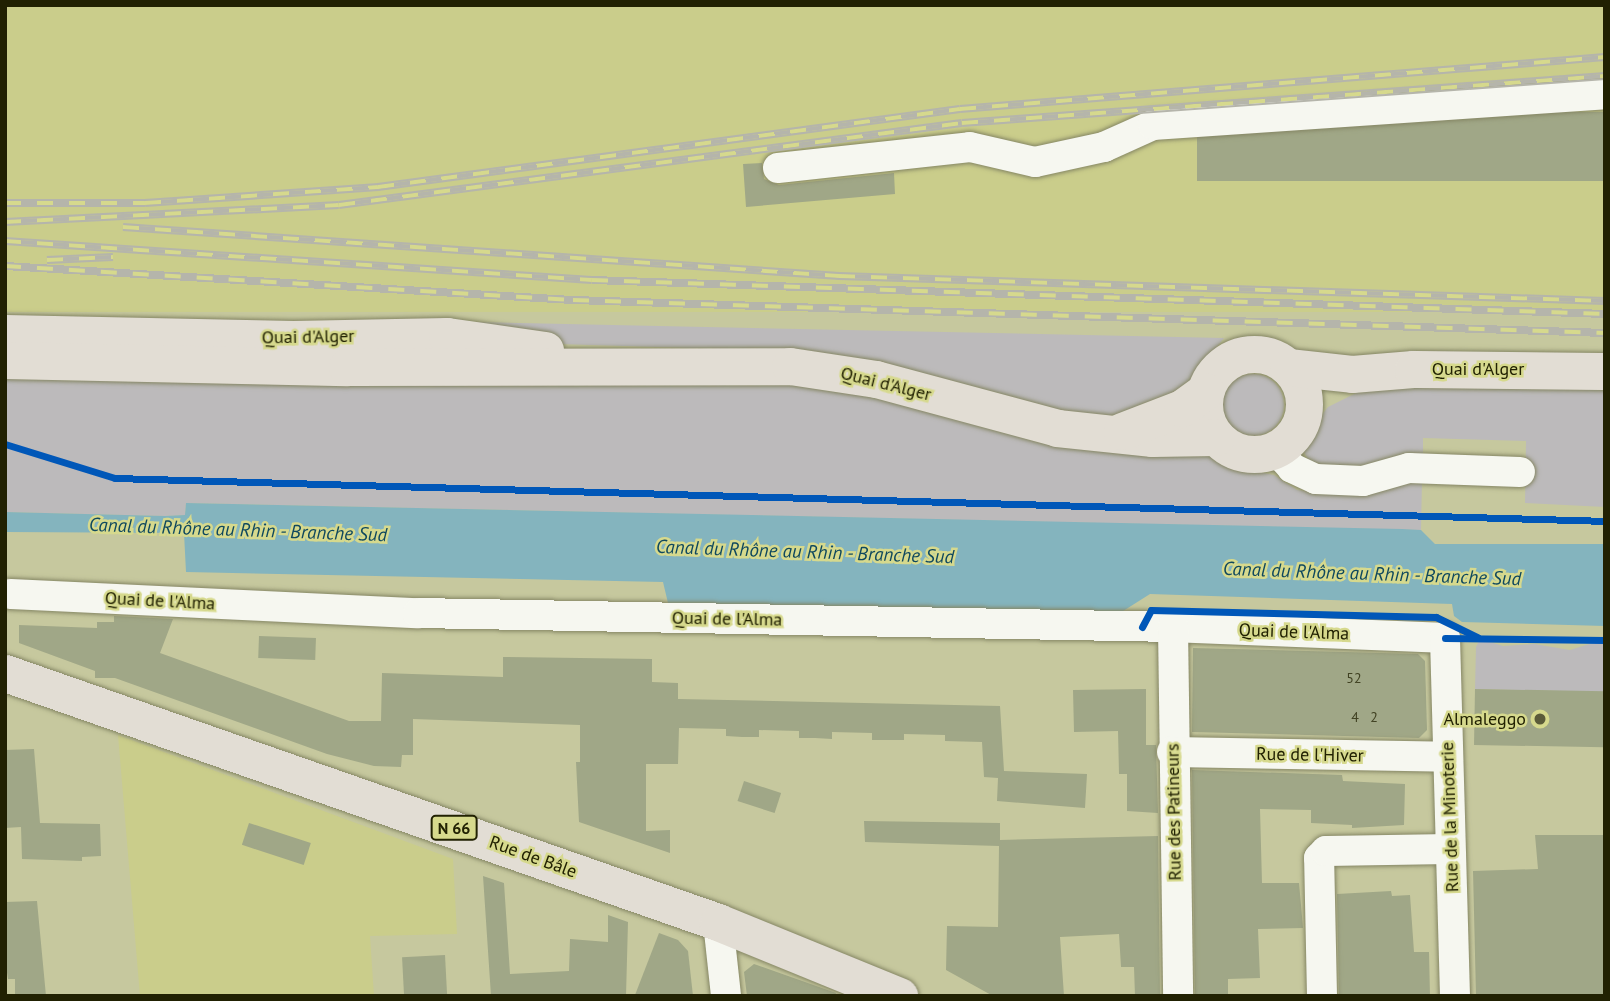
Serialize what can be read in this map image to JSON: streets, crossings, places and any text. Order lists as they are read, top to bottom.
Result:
{
  "streets": {
    "main road": ["Quai d'Alger", "N 66", "Rue de Bâle"],
    "street": [
      "Quai de l'Alma",
      "Rue de l'Hiver",
      "Rue des Patineurs",
      "Rue de la Minoterie"
    ]
  },
  "crossings": [
    ["Quai de l'Alma", "Rue des Patineurs"],
    ["Quai de l'Alma", "Rue de la Minoterie"],
    ["Rue de l'Hiver", "Rue des Patineurs"],
    ["Rue de l'Hiver", "Rue de la Minoterie"]
  ],
  "water": ["Canal du Rhône au Rhin - Branche Sud"],
  "places": ["Almaleggo"],
  "house_numbers": ["52", "4", "2"]
}
